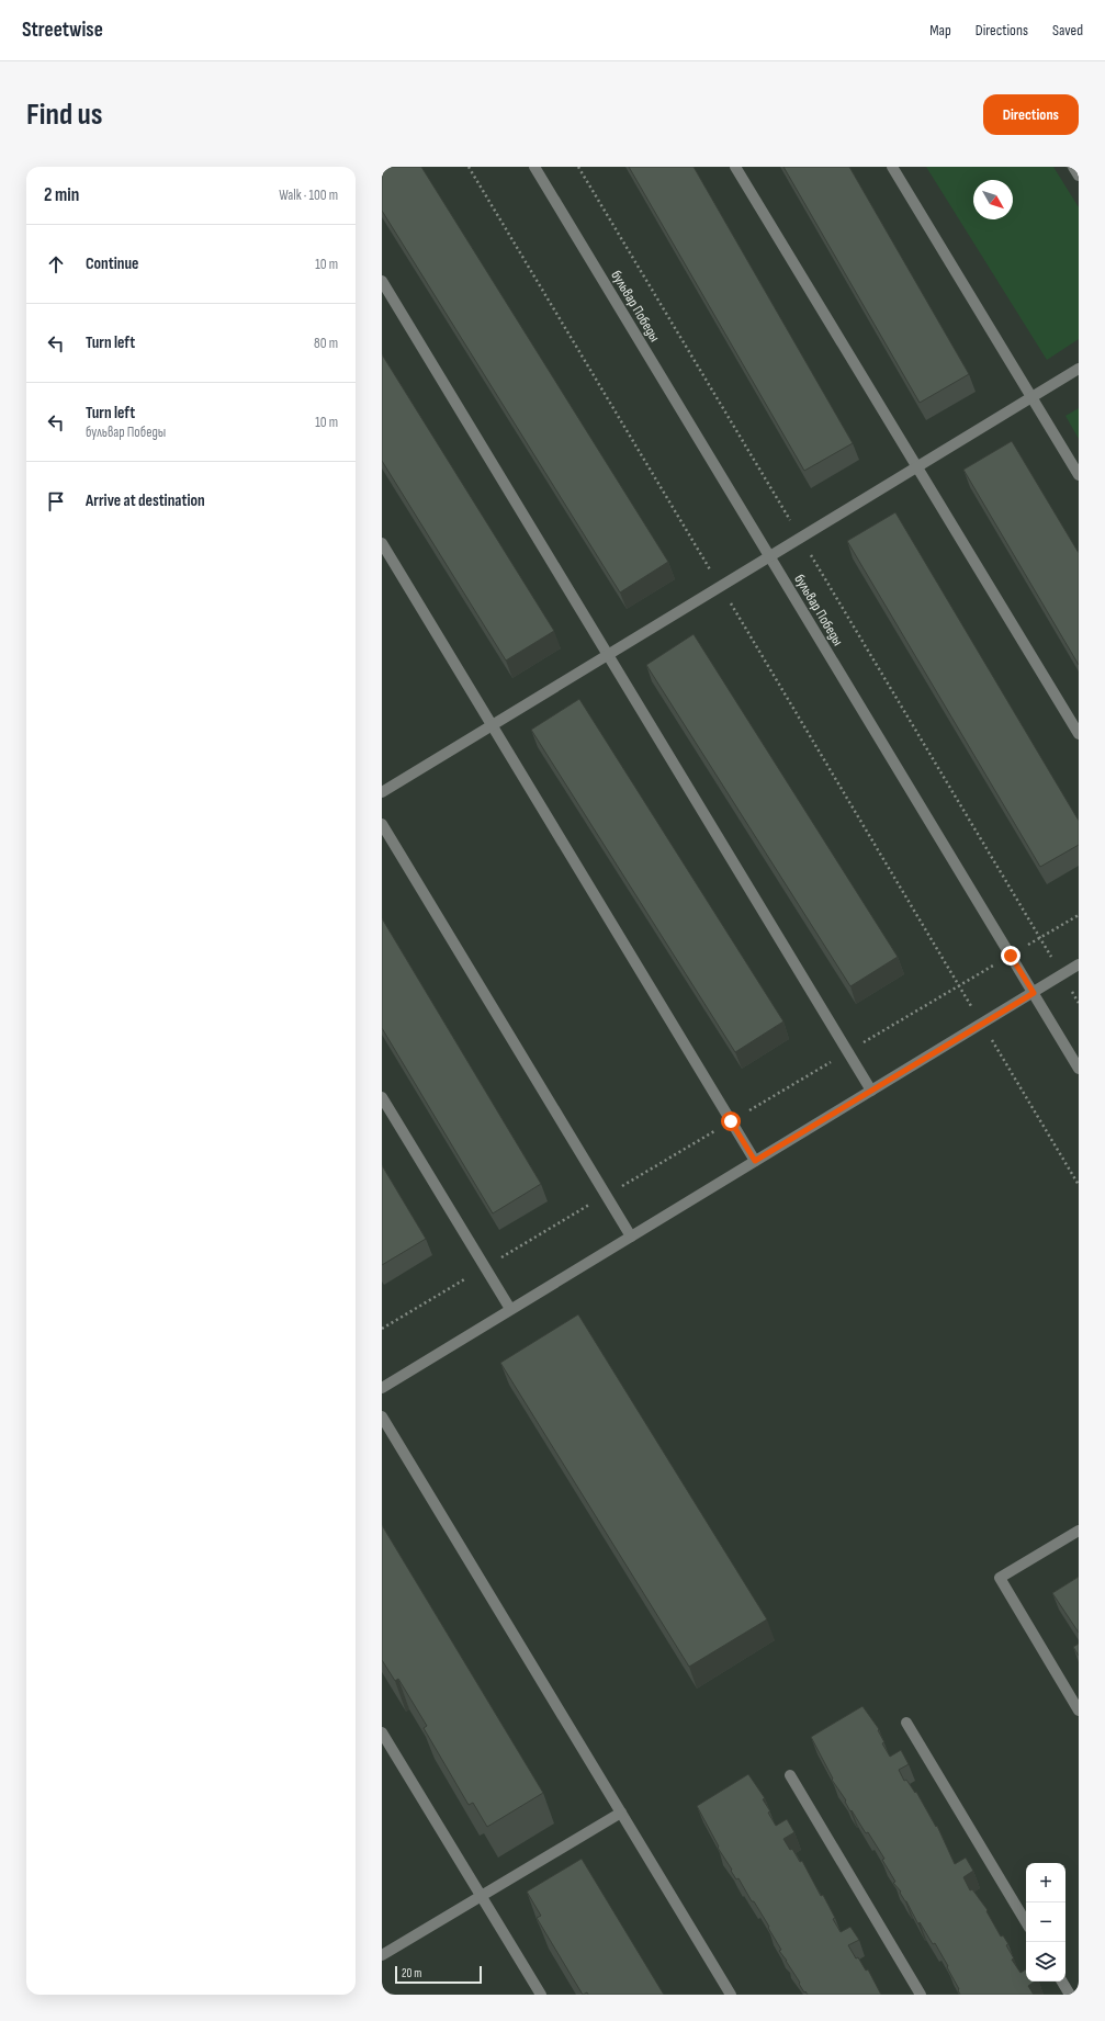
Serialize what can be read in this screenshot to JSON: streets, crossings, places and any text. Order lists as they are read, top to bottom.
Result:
{
  "streets": {
    "street": ["бульвар Победы"]
  },
  "scale_bar": "20 m",
  "north": "bottom right",
  "page": {
    "header": "Streetwise",
    "nav": ["Map", "Directions", "Saved"],
    "buttons": "Directions",
    "title": "Find us",
    "heading": ["2 min", "Walk · 100 m"],
    "list": [
      ["Continue", "10 m"],
      ["Turn left", "80 m"],
      ["Turn left", "бульвар Победы", "10 m"],
      "Arrive at destination"
    ],
    "map_buttons": ["+", "−"],
    "scale": "20 m"
  }
}
